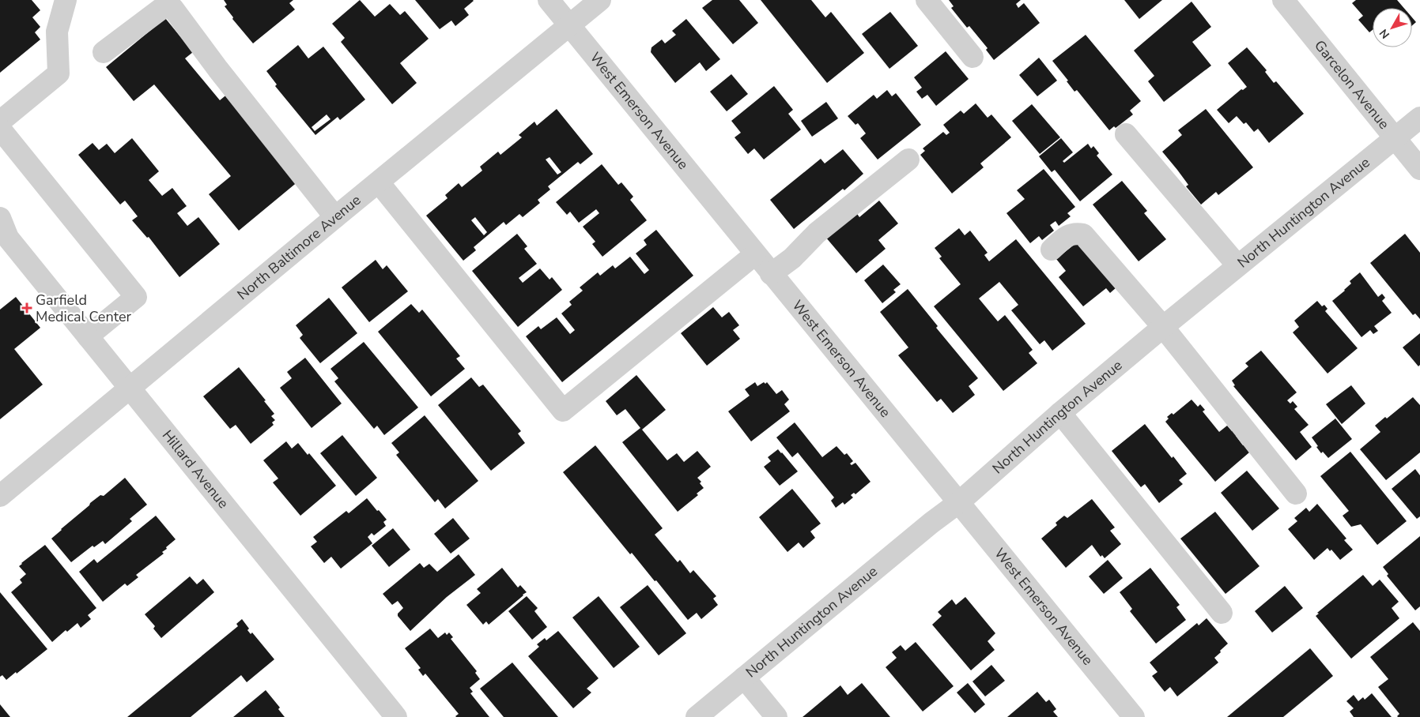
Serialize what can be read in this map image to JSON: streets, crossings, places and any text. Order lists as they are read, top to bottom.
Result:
{
  "streets": {
    "street": [
      "Garcelon Avenue",
      "West Emerson Avenue",
      "North Huntington Avenue",
      "North Baltimore Avenue",
      "Hillard Avenue"
    ]
  },
  "crossings": [
    ["Garcelon Avenue", "North Huntington Avenue"],
    ["West Emerson Avenue", "North Huntington Avenue"],
    ["West Emerson Avenue", "North Baltimore Avenue"],
    ["North Baltimore Avenue", "Hillard Avenue"]
  ],
  "places": {
    "health": ["Garfield Medical Center"]
  },
  "north": "bottom left"
}
